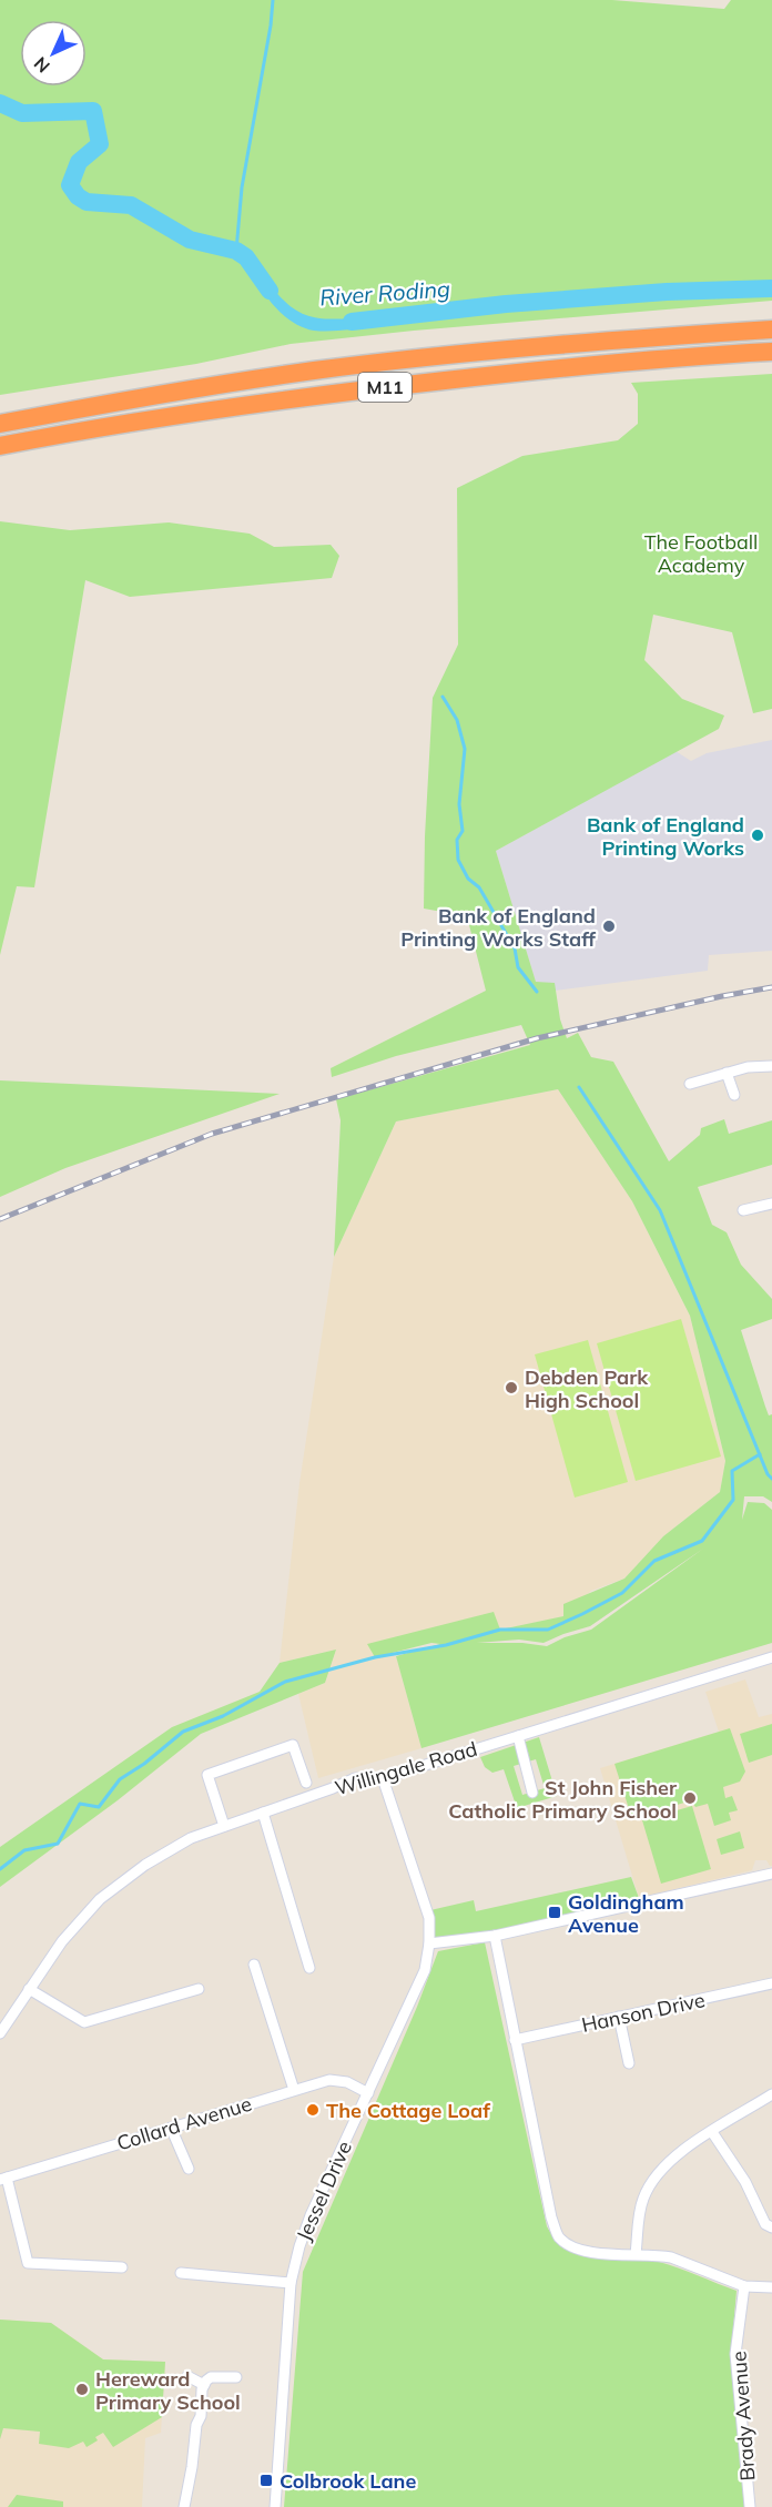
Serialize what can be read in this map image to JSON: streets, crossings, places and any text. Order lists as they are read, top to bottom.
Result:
{
  "streets": {
    "highway": ["M11"],
    "street": [
      "Willingale Road",
      "Hanson Drive",
      "Collard Avenue",
      "Jessel Drive",
      "Brady Avenue"
    ]
  },
  "crossings": [
    ["Willingale Road", "Jessel Drive"],
    ["Collard Avenue", "Jessel Drive"]
  ],
  "water": ["River Roding"],
  "parks": ["The Football Academy"],
  "places": {
    "other": [
      "Bank of England Printing Works",
      "Bank of England Printing Works Staff",
      "Debden Park High School",
      "St John Fisher Catholic Primary School",
      "The Cottage Loaf",
      "Hereward Primary School"
    ],
    "transit": ["Goldingham Avenue", "Colbrook Lane"]
  },
  "north": "bottom left"
}
